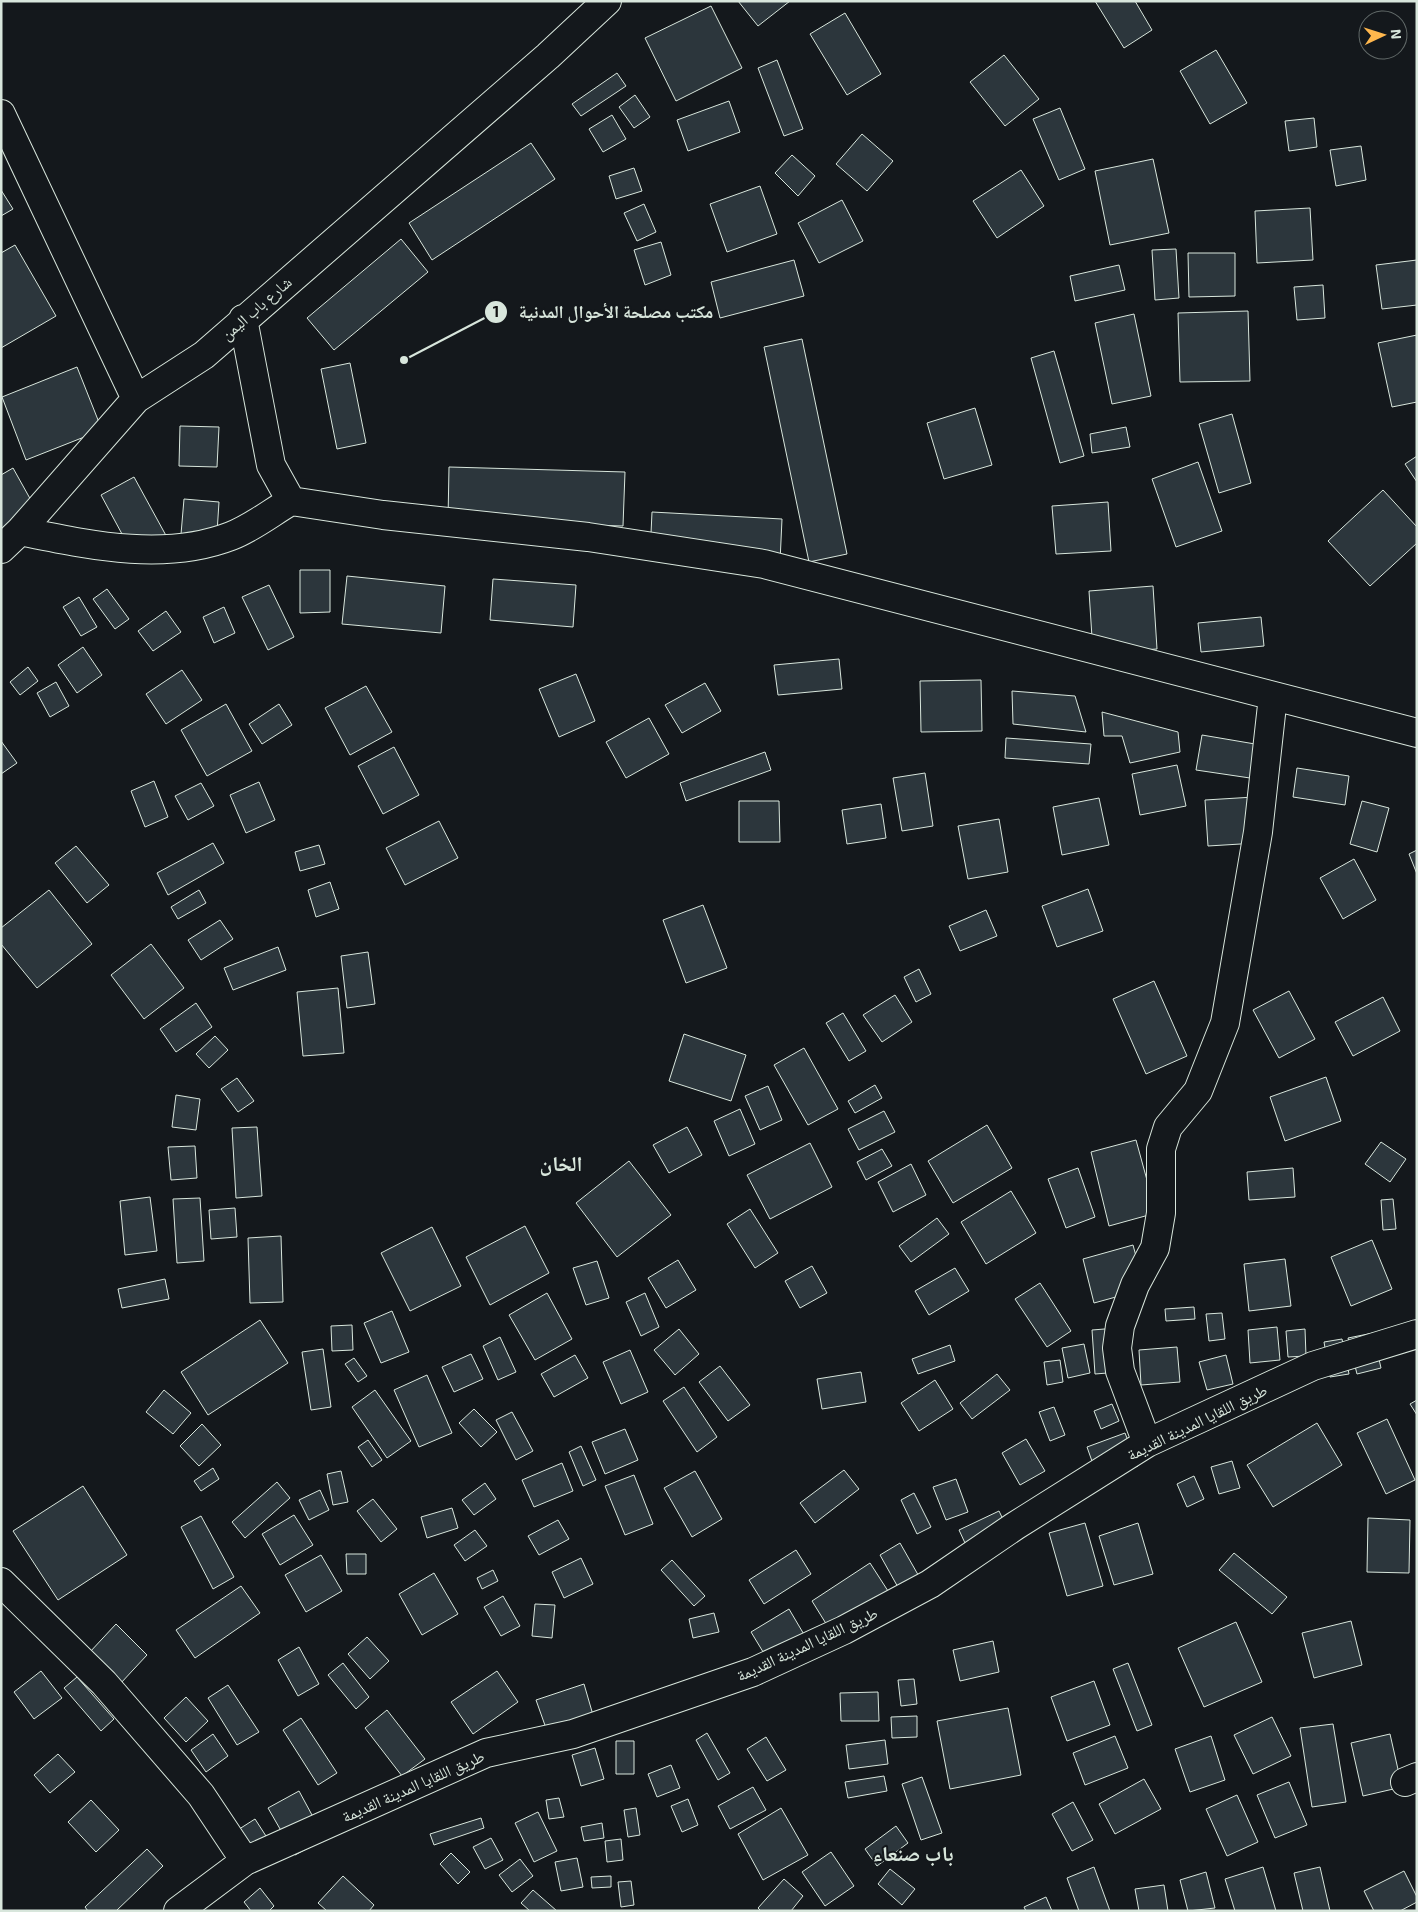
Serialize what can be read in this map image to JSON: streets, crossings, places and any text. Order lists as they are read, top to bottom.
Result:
{
  "streets": {
    "street": ["شارع باب اليمن", "طريق اللقايا المدينة القديمة"]
  },
  "districts": ["الخان", "باب صنعاء"],
  "places": ["مكتب مصلحة الأحوال المدنية"],
  "north": "right"
}
